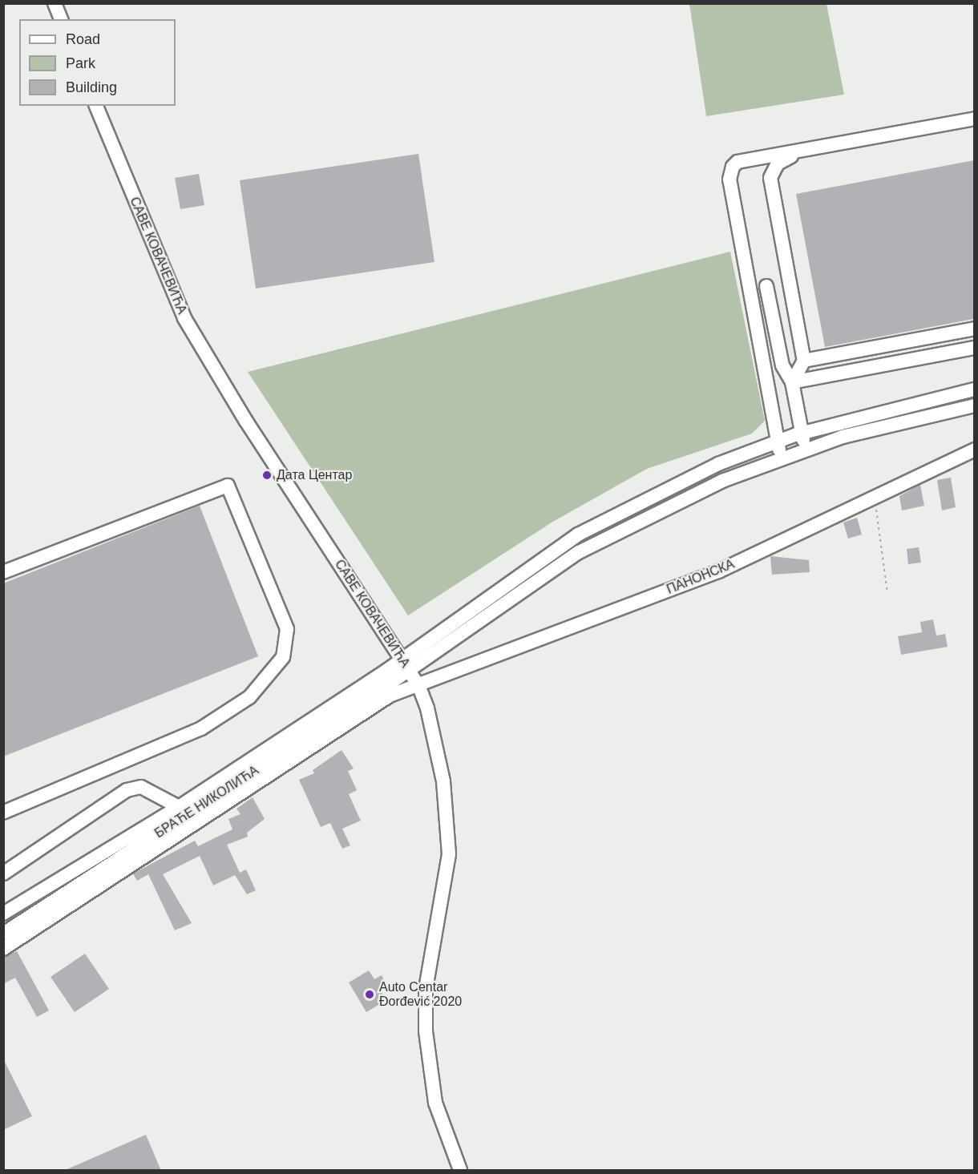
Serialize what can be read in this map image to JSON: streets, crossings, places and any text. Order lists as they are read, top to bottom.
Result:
{
  "streets": {
    "street": ["САВЕ КОВАЧЕВИЋА", "ПАНОНСКА", "БРАЋЕ НИКОЛИЋА"]
  },
  "crossings": [
    ["САВЕ КОВАЧЕВИЋА", "ПАНОНСКА"],
    ["САВЕ КОВАЧЕВИЋА", "БРАЋЕ НИКОЛИЋА"]
  ],
  "places": ["Дата Центар", "Auto Centar Đorđević 2020"],
  "legend": ["Road", "Park", "Building"]
}
